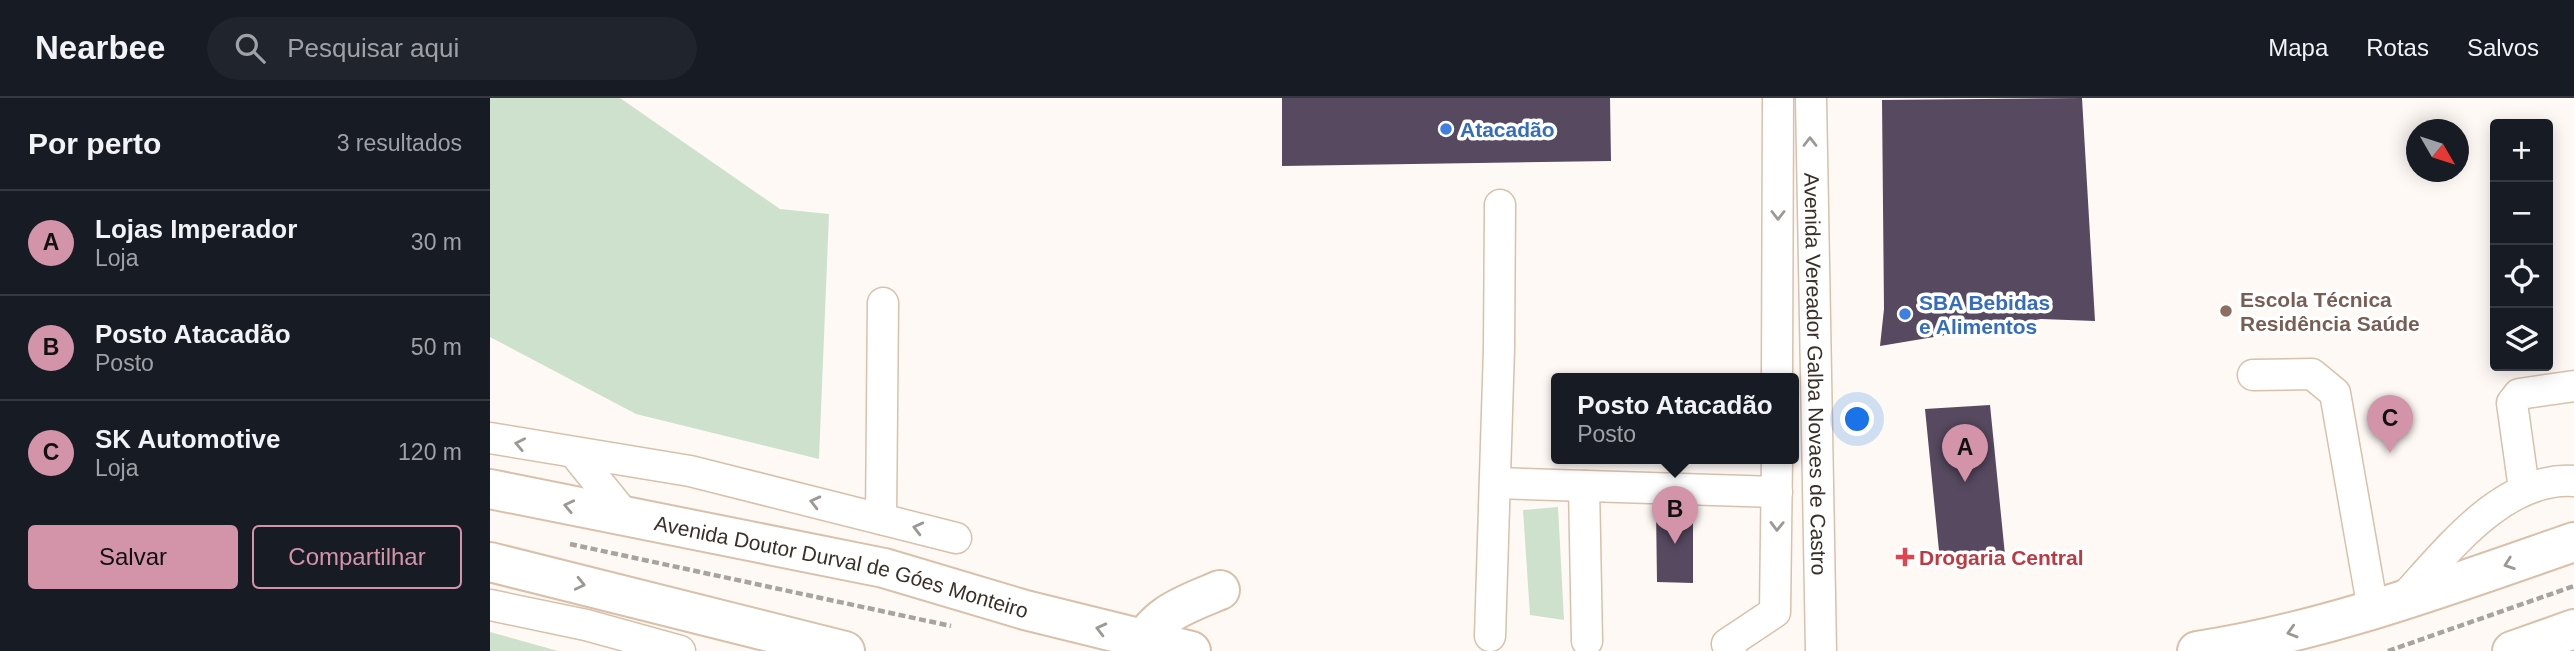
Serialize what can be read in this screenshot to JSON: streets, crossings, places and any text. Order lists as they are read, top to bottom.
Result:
{
  "streets": {
    "highway": ["Avenida Doutor Durval de Góes Monteiro"],
    "street": ["Avenida Vereador Galba Novaes de Castro"]
  },
  "places": {
    "other": ["Atacadão", "Escola Técnica Residência Saúde", "SBA Bebidas e Alimentos"],
    "health": ["Drogaria Central"]
  },
  "north": "bottom right",
  "page": {
    "header": "Nearbee",
    "search": "Pesquisar aqui",
    "nav": ["Mapa", "Rotas", "Salvos"],
    "heading": ["Por perto", "3 resultados"],
    "map_buttons": ["+", "−"],
    "list": [
      {
        "mark": "A",
        "name": "Lojas Imperador",
        "note": "Loja",
        "value": "30 m"
      },
      {
        "mark": "B",
        "name": "Posto Atacadão",
        "note": "Posto",
        "value": "50 m"
      },
      {
        "mark": "C",
        "name": "SK Automotive",
        "note": "Loja",
        "value": "120 m"
      }
    ],
    "popup": ["Posto Atacadão", "Posto"],
    "pins": ["C", "A", "B"],
    "buttons": ["Salvar", "Compartilhar"]
  }
}
